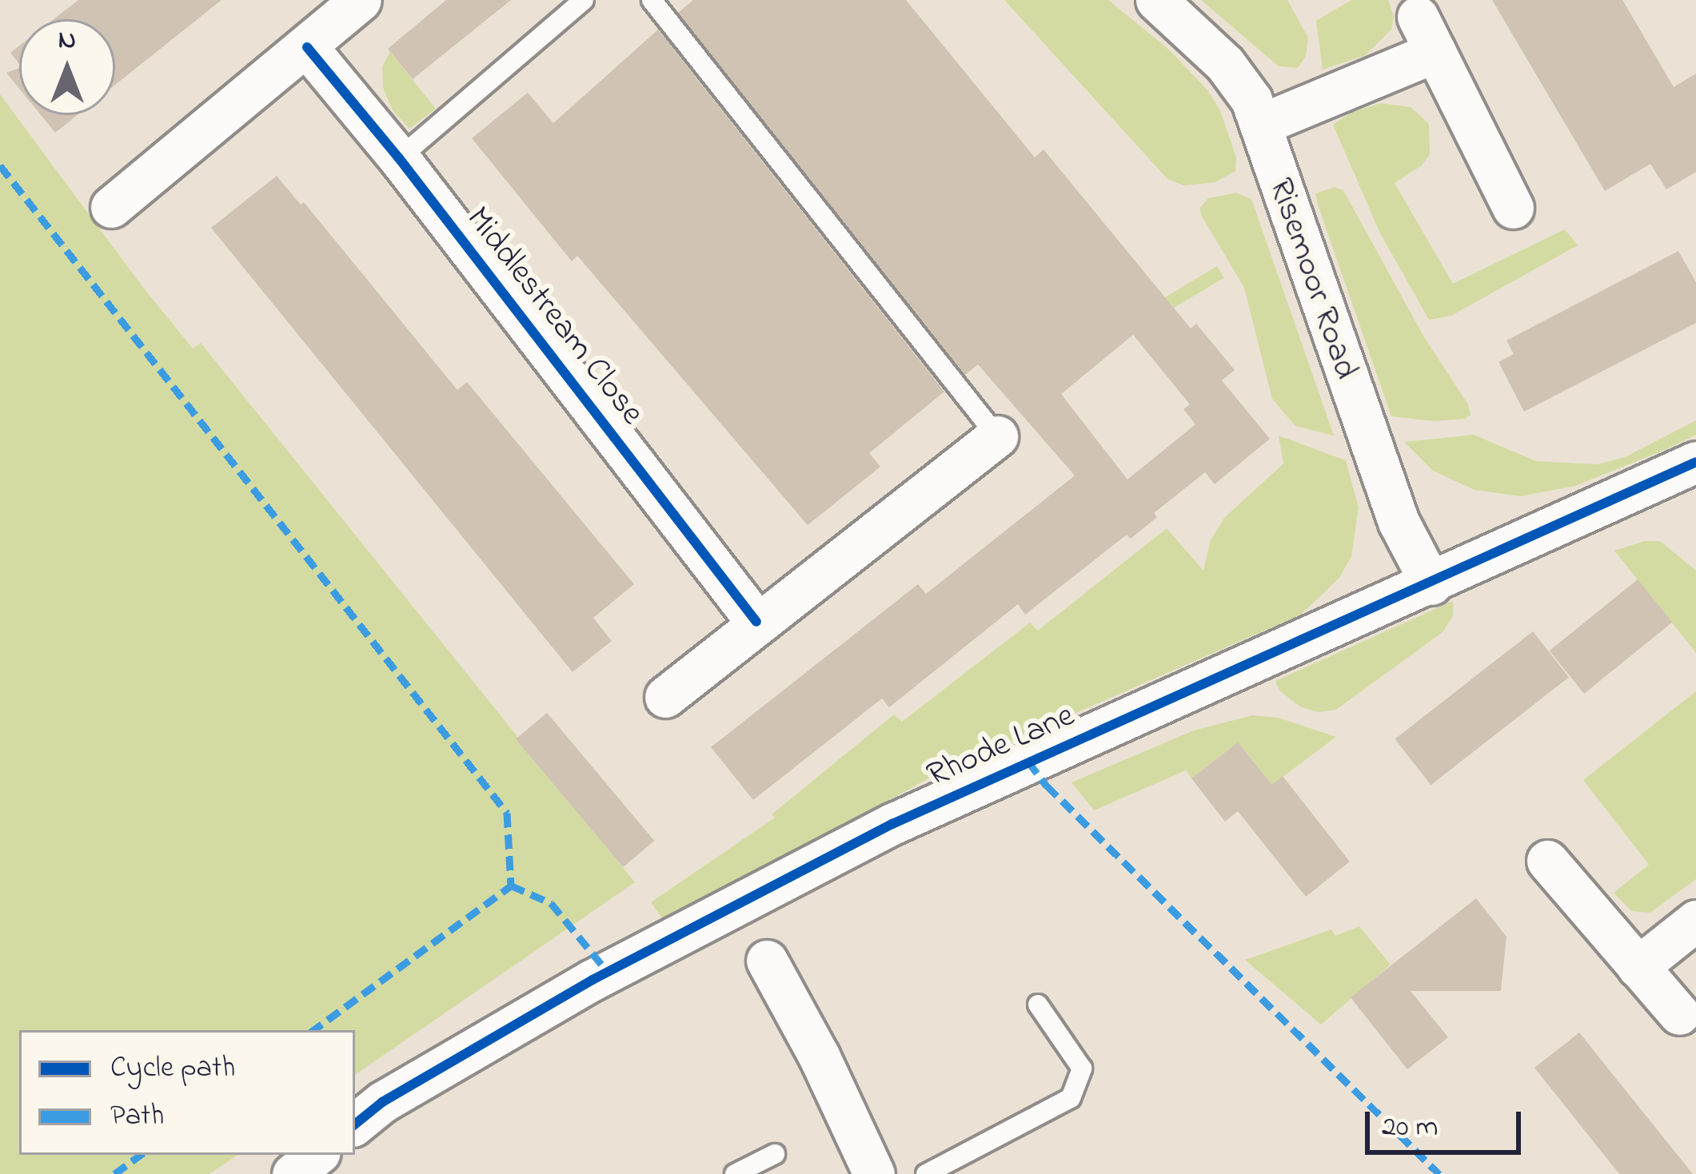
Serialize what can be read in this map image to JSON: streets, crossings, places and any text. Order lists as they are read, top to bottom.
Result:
{
  "streets": {
    "street": ["Risemoor Road", "Middlestream Close", "Rhode Lane"]
  },
  "crossings": [
    ["Risemoor Road", "Rhode Lane"]
  ],
  "legend": ["Cycle path", "Path"],
  "scale_bar": "20 m",
  "north": "top"
}
